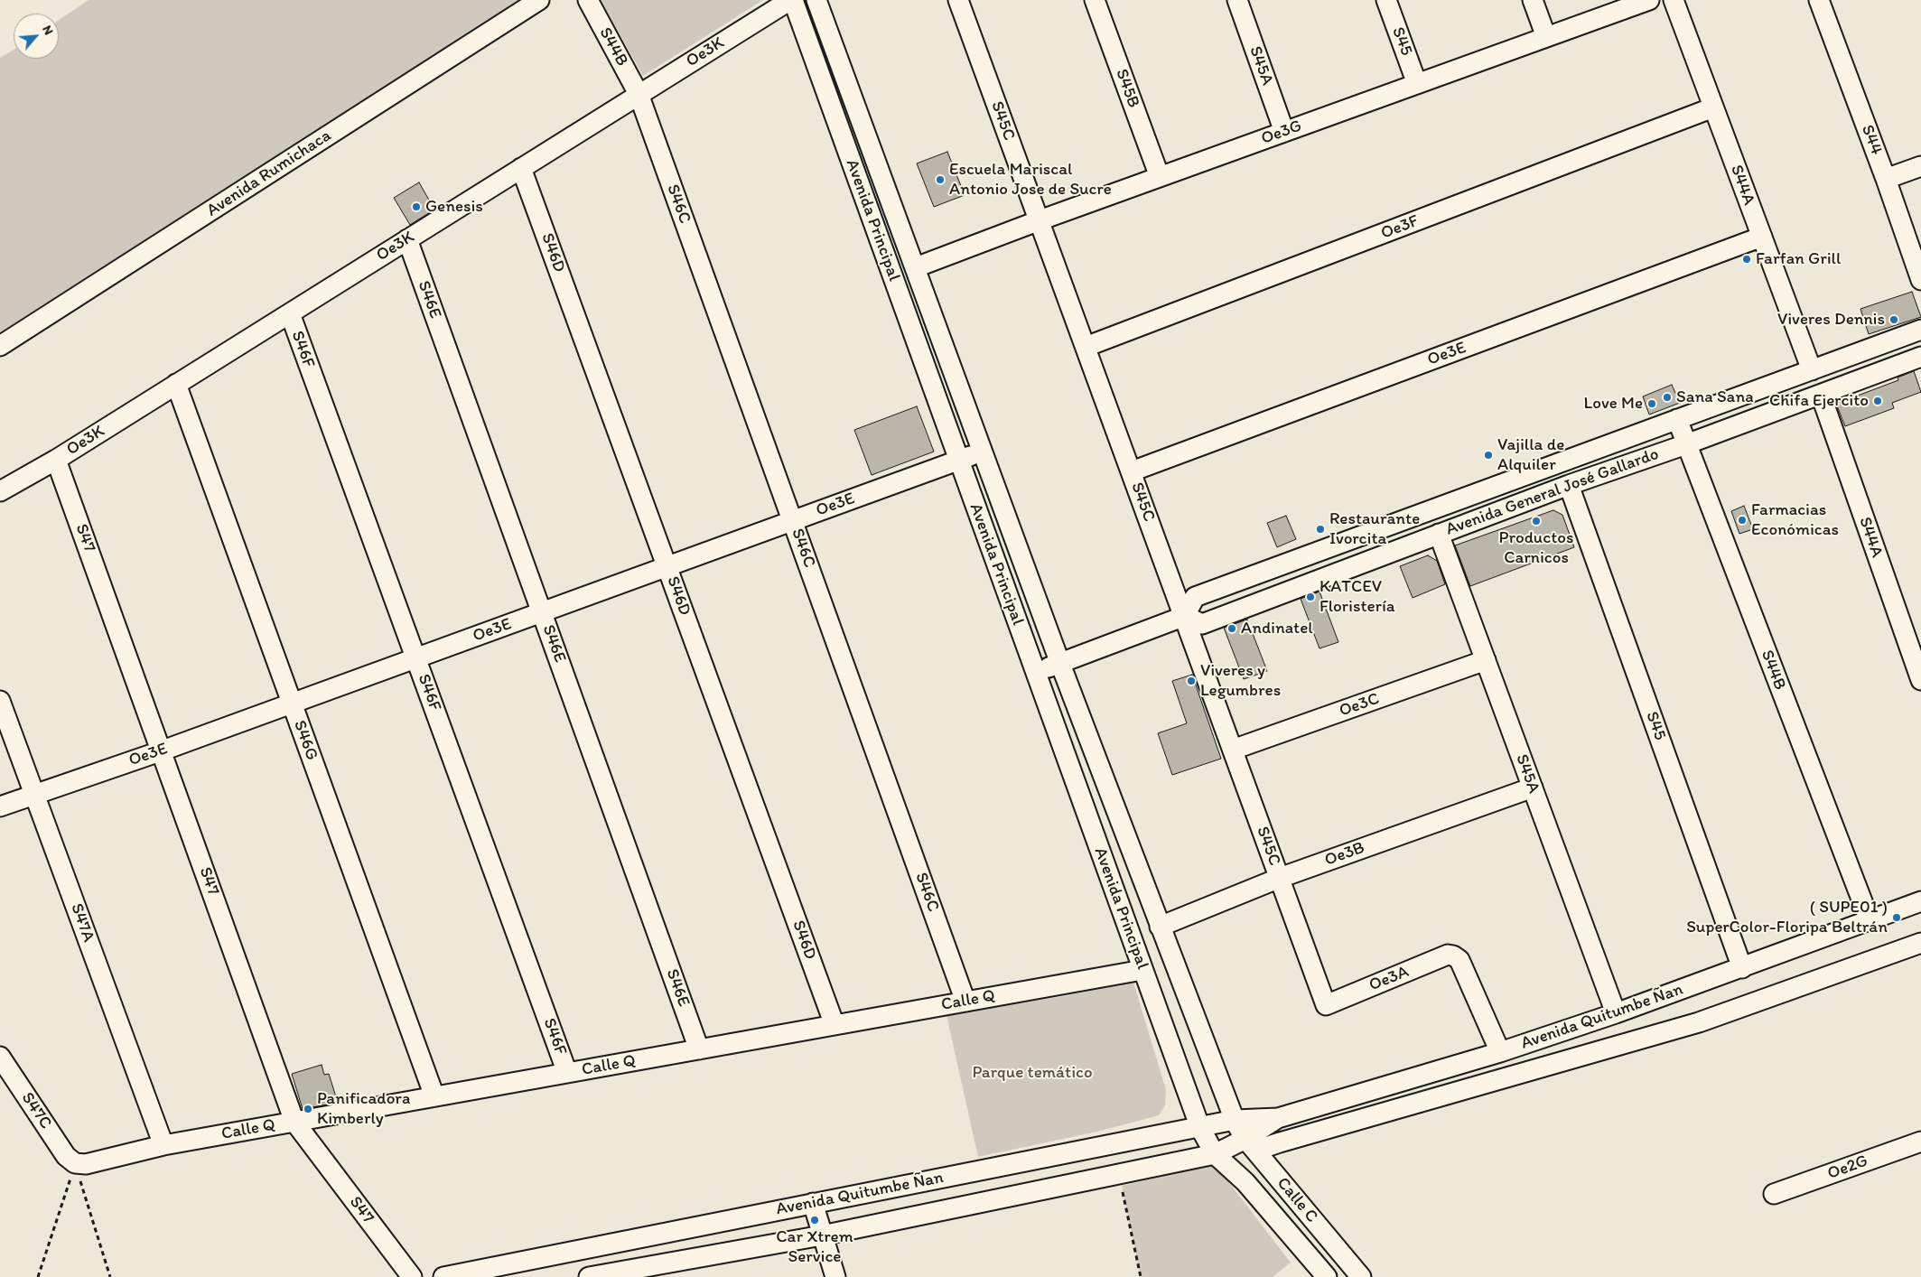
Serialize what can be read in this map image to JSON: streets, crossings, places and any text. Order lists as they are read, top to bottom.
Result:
{
  "streets": {
    "street": [
      "S45",
      "S44B",
      "Oe3K",
      "S45A",
      "S45B",
      "S45C",
      "Oe3G",
      "S44",
      "Avenida Rumichaca",
      "S44A",
      "S46C",
      "Avenida Principal",
      "Oe3F",
      "S46D",
      "S46E",
      "S46F",
      "Oe3E",
      "Avenida General José Gallardo",
      "S47",
      "Oe3C",
      "S46G",
      "Oe3B",
      "S47A",
      "Oe3A",
      "Calle Q",
      "Avenida Quitumbe Ñan",
      "S47C",
      "Oe2G",
      "Calle C"
    ]
  },
  "crossings": [
    ["S45", "Oe3G"],
    ["S45", "Avenida General José Gallardo"],
    ["S45", "Avenida Quitumbe Ñan"],
    ["S44B", "Oe3K"],
    ["S44B", "S46C"],
    ["S44B", "Avenida General José Gallardo"],
    ["S44B", "Avenida Quitumbe Ñan"],
    ["Oe3K", "S46C"],
    ["Oe3K", "Avenida Principal"],
    ["Oe3K", "S46D"],
    ["Oe3K", "S46E"],
    ["Oe3K", "S46F"],
    ["Oe3K", "S47"],
    ["Oe3K", "S46G"],
    ["S45A", "Oe3G"],
    ["S45A", "Avenida General José Gallardo"],
    ["S45A", "Oe3C"],
    ["S45A", "Oe3B"],
    ["S45A", "Avenida Quitumbe Ñan"],
    ["S45B", "Oe3G"],
    ["S45C", "Oe3G"],
    ["S45C", "Oe3F"],
    ["S45C", "Oe3E"],
    ["S45C", "Avenida General José Gallardo"],
    ["S45C", "Oe3C"],
    ["S45C", "Oe3B"],
    ["S45C", "Oe3A"],
    ["Oe3G", "Avenida Principal"],
    ["S44A", "Oe3F"],
    ["S44A", "Oe3E"],
    ["S44A", "Avenida General José Gallardo"],
    ["S46C", "Oe3E"],
    ["S46C", "Calle Q"],
    ["Avenida Principal", "Oe3E"],
    ["Avenida Principal", "Oe3B"],
    ["Avenida Principal", "Calle Q"],
    ["Avenida Principal", "Avenida Quitumbe Ñan"],
    ["Avenida Principal", "Calle C"],
    ["S46D", "Oe3E"],
    ["S46D", "Calle Q"],
    ["S46E", "Oe3E"],
    ["S46E", "Calle Q"],
    ["S46F", "Oe3E"],
    ["S46F", "Calle Q"],
    ["Oe3E", "S47"],
    ["Oe3E", "S46G"],
    ["Oe3E", "S47A"],
    ["S47", "Calle Q"],
    ["S46G", "Calle Q"],
    ["S47A", "Calle Q"],
    ["Oe3A", "Avenida Quitumbe Ñan"],
    ["Calle Q", "S47C"],
    ["Avenida Quitumbe Ñan", "Calle C"]
  ],
  "parks": ["Parque temático"],
  "places": [
    "Escuela Mariscal Antonio Jose de Sucre",
    "Genesis",
    "Farfan Grill",
    "Viveres Dennis",
    "Sana Sana",
    "Chifa Ejercito",
    "Love Me",
    "Vajilla de Alquiler",
    "Farmacias Económicas",
    "Productos Carnicos",
    "Restaurante Ivorcita",
    "KATCEV Floristería",
    "Andinatel",
    "Viveres y Legumbres",
    "( SUPE01 ) SuperColor-Floripa Beltrán",
    "Panificadora Kimberly",
    "Car Xtrem Service"
  ],
  "north": "top right"
}
